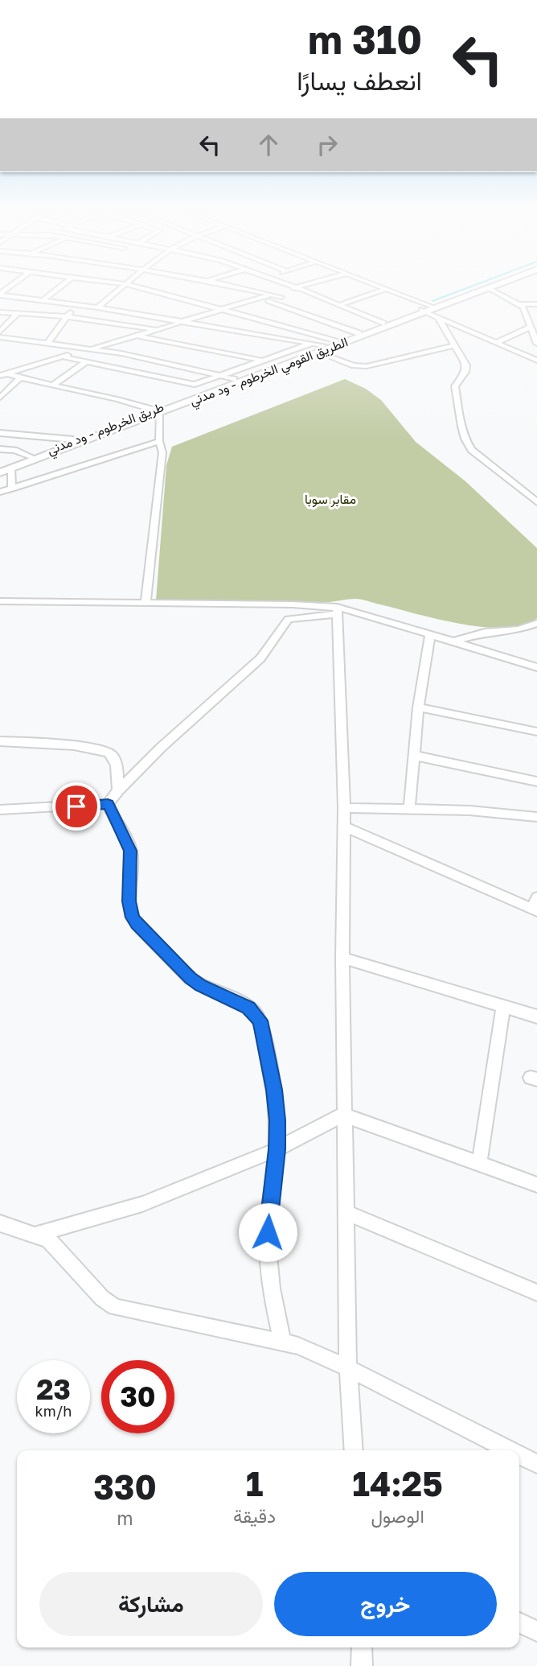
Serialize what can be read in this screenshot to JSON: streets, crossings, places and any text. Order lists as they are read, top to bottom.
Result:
{
  "streets": {
    "highway": ["الطريق القومي الخرطوم - ود مدني", "طريق الخرطوم - ود مدني"]
  },
  "crossings": [
    ["الطريق القومي الخرطوم - ود مدني", "طريق الخرطوم - ود مدني"]
  ],
  "parks": ["مقابر سوبا"],
  "page": {
    "turn": ["310 m", "انعطف يسارًا"],
    "speed": "23 km/h",
    "limit": "30",
    "eta": [
      "14:25",
      "الوصول",
      "1",
      "دقيقة",
      "330",
      "m"
    ],
    "buttons": ["خروج", "مشاركة"]
  }
}
